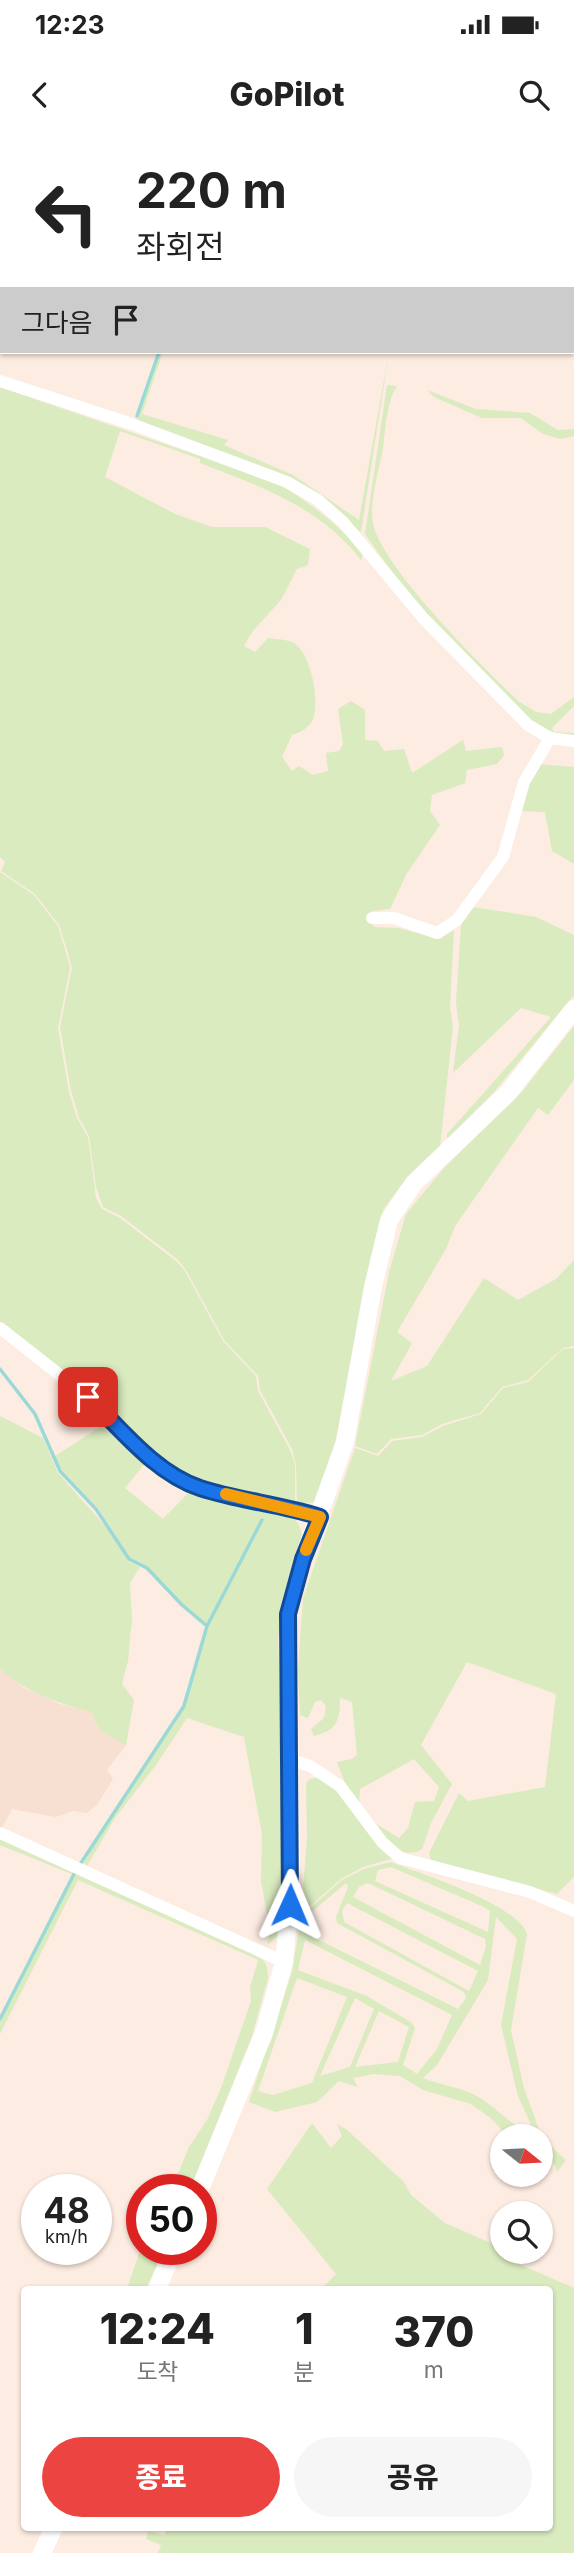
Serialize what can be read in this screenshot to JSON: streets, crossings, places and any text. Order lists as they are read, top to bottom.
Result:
{
  "north": "right",
  "page": {
    "status": "12:23",
    "header": "GoPilot",
    "turn": ["220 m", "좌회전"],
    "then": "그다음",
    "speed": "48 km/h",
    "limit": "50",
    "eta": [
      "12:24",
      "도착",
      "1",
      "분",
      "370",
      "m"
    ],
    "buttons": ["종료", "공유"]
  }
}
